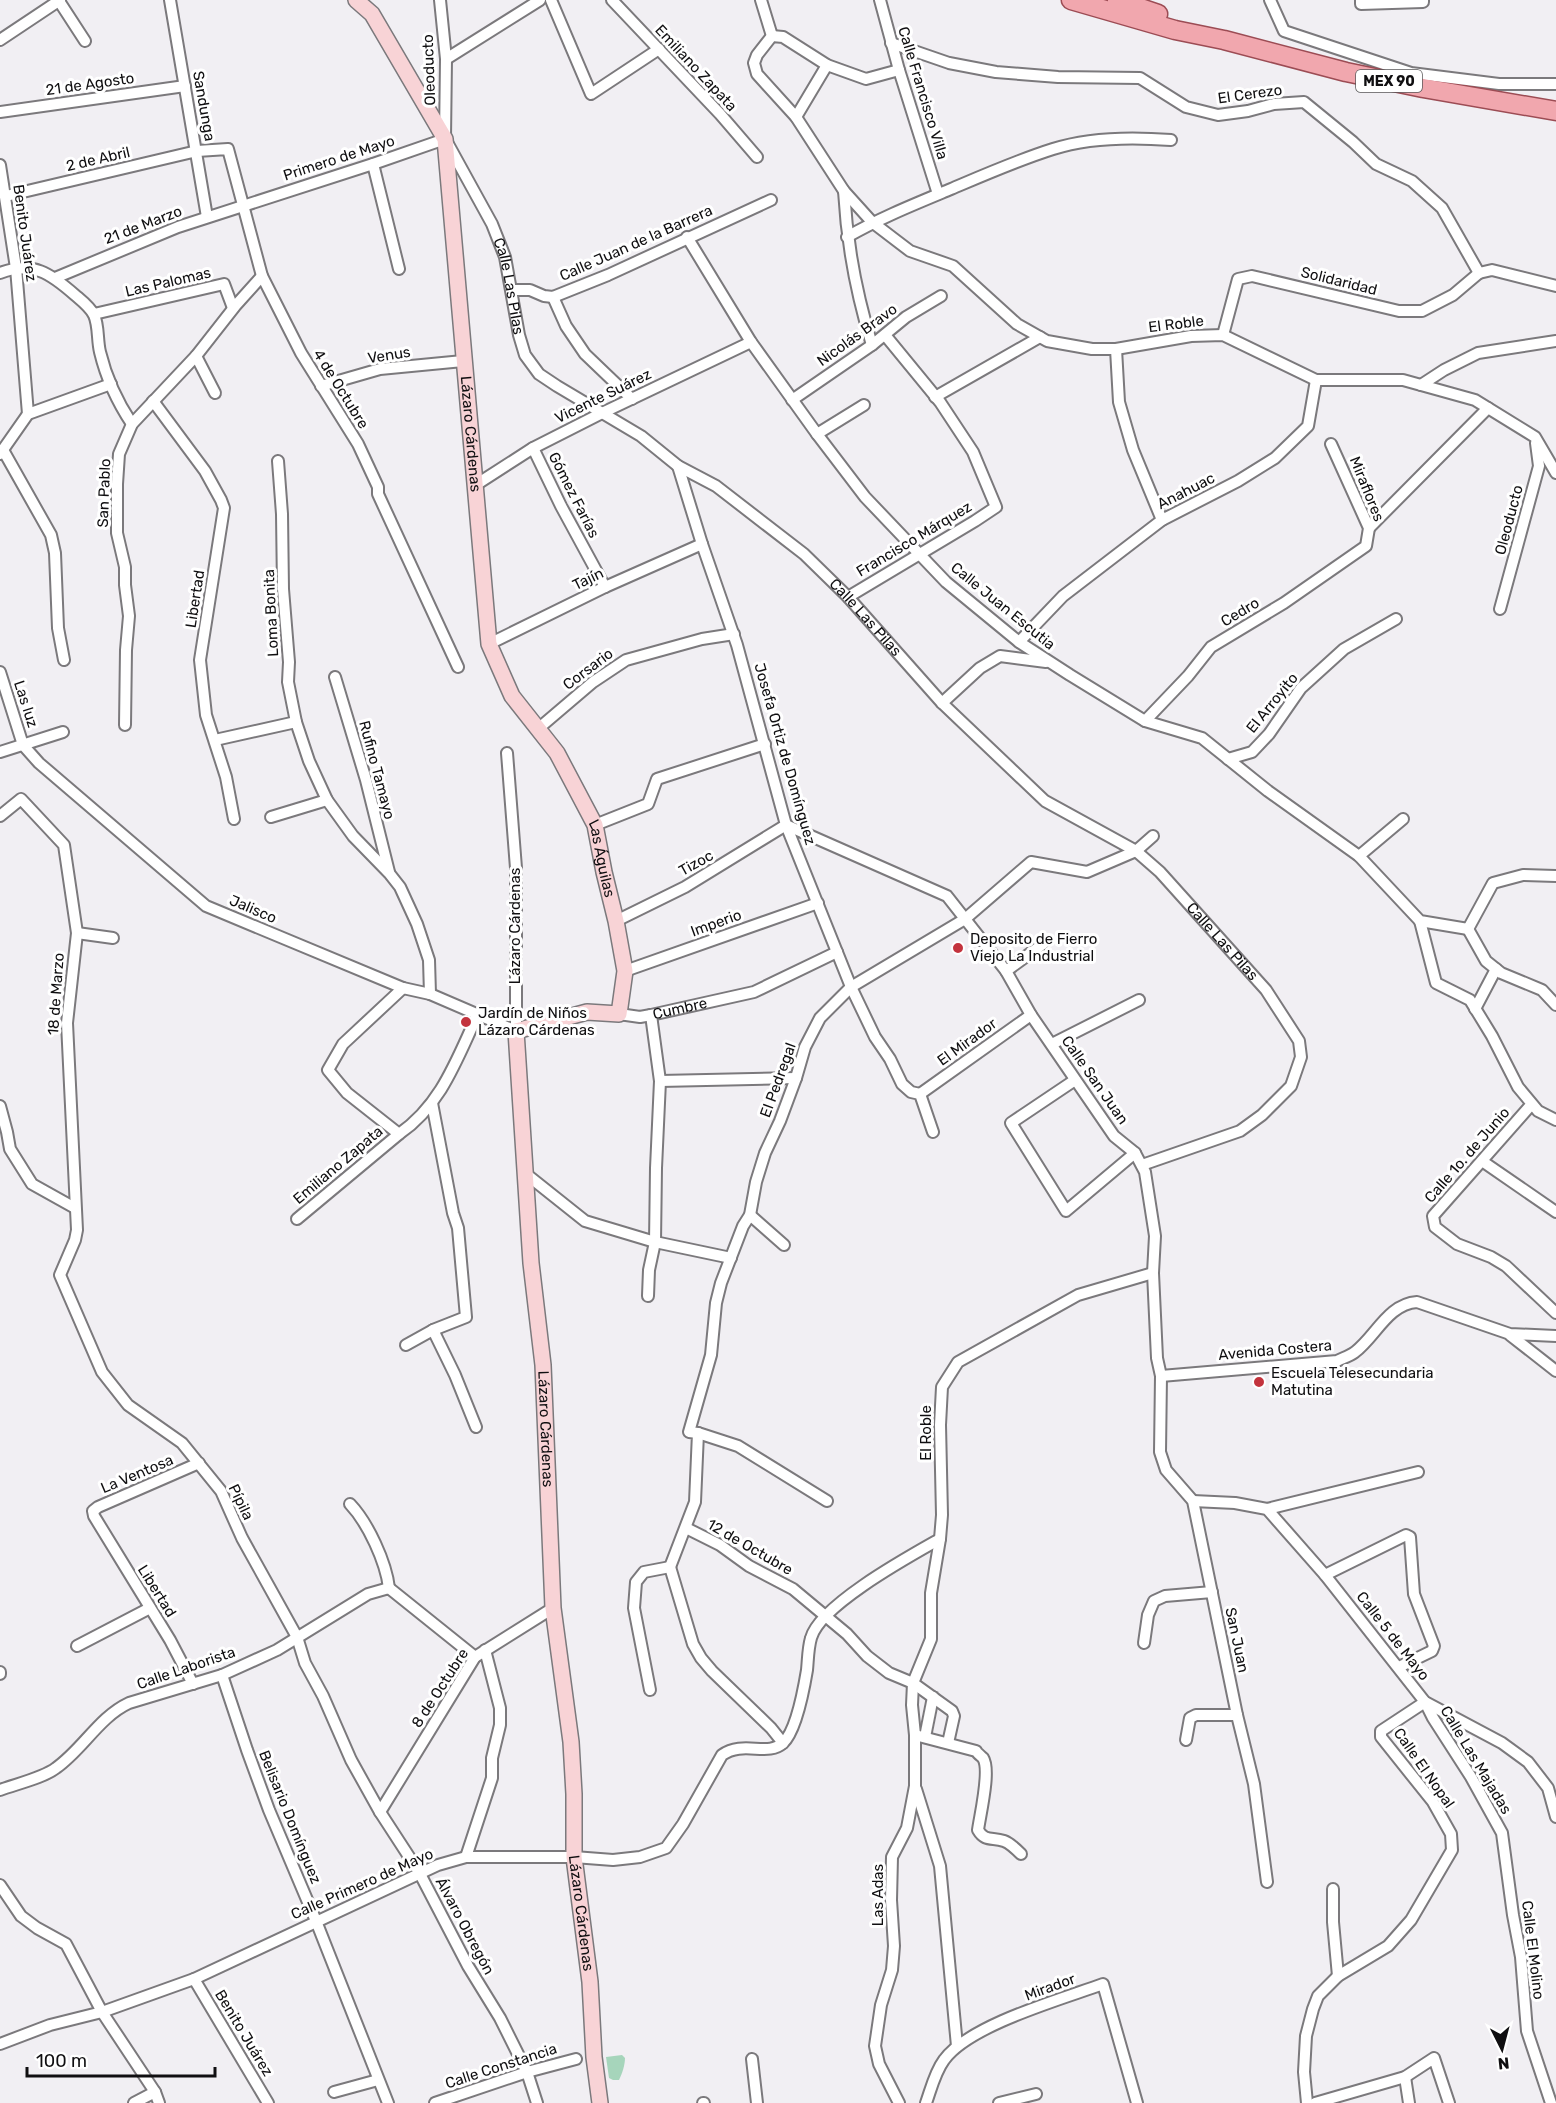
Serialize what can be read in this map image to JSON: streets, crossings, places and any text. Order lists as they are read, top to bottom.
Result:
{
  "streets": {
    "main road": ["MEX 90"],
    "street": [
      "Emiliano Zapata",
      "Oleoducto",
      "21 de Agosto",
      "Calle Francisco Villa",
      "El Cerezo",
      "Sandunga",
      "Primero de Mayo",
      "2 de Abril",
      "21 de Marzo",
      "Benito Juárez",
      "Calle Juan de la Barrera",
      "Solidaridad",
      "Las Palomas",
      "Calle Las Pilas",
      "El Roble",
      "Nicolás Bravo",
      "Venus",
      "4 de Octubre",
      "Vicente Suárez",
      "Lázaro Cárdenas",
      "Miraflores",
      "Anahuac",
      "San Pablo",
      "Gómez Farías",
      "Francisco Márquez",
      "Tajín",
      "Libertad",
      "Calle Juan Escutia",
      "Cedro",
      "Loma Bonita",
      "Corsario",
      "El Arroyito",
      "Las luz",
      "Josefa Ortiz de Domínguez",
      "Rufino Tamayo",
      "Las Águilas",
      "Tizoc",
      "Jalisco",
      "Imperio",
      "18 de Marzo",
      "Cumbre",
      "El Mirador",
      "El Pedregal",
      "Calle San Juan",
      "Calle 1o. de Junio",
      "Avenida Costera",
      "La Ventosa",
      "Pípila",
      "12 de Octubre",
      "Calle 5 de Mayo",
      "San Juan",
      "Calle Laborista",
      "8 de Octubre",
      "Calle Las Majadas",
      "Calle El Nopal",
      "Belisario Domínguez",
      "Calle Primero de Mayo",
      "Las Adas",
      "Álvaro Obregón",
      "Calle El Molino",
      "Mirador",
      "Calle Constancia"
    ]
  },
  "crossings": [
    ["Oleoducto", "Primero de Mayo"],
    ["Oleoducto", "Calle Las Pilas"],
    ["Oleoducto", "El Roble"],
    ["Oleoducto", "Lázaro Cárdenas"],
    ["21 de Agosto", "Sandunga"],
    ["Calle Francisco Villa", "El Cerezo"],
    ["El Cerezo", "Solidaridad"],
    ["Sandunga", "2 de Abril"],
    ["Sandunga", "21 de Marzo"],
    ["Sandunga", "4 de Octubre"],
    ["Primero de Mayo", "21 de Marzo"],
    ["Primero de Mayo", "Calle Las Pilas"],
    ["Primero de Mayo", "4 de Octubre"],
    ["Primero de Mayo", "Lázaro Cárdenas"],
    ["2 de Abril", "Benito Juárez"],
    ["2 de Abril", "4 de Octubre"],
    ["21 de Marzo", "4 de Octubre"],
    ["Benito Juárez", "Calle Primero de Mayo"],
    ["Calle Juan de la Barrera", "Calle Las Pilas"],
    ["Calle Juan de la Barrera", "Calle Juan Escutia"],
    ["Solidaridad", "El Roble"],
    ["Las Palomas", "San Pablo"],
    ["Calle Las Pilas", "Vicente Suárez"],
    ["Calle Las Pilas", "Lázaro Cárdenas"],
    ["Calle Las Pilas", "Francisco Márquez"],
    ["Calle Las Pilas", "Josefa Ortiz de Domínguez"],
    ["Calle Las Pilas", "El Pedregal"],
    ["Calle Las Pilas", "Calle San Juan"],
    ["El Roble", "Anahuac"],
    ["El Roble", "Calle San Juan"],
    ["El Roble", "12 de Octubre"],
    ["El Roble", "Las Adas"],
    ["Nicolás Bravo", "Calle Juan Escutia"],
    ["Venus", "4 de Octubre"],
    ["Venus", "Lázaro Cárdenas"],
    ["4 de Octubre", "San Pablo"],
    ["Vicente Suárez", "Lázaro Cárdenas"],
    ["Vicente Suárez", "Gómez Farías"],
    ["Vicente Suárez", "Calle Juan Escutia"],
    ["Lázaro Cárdenas", "Tajín"],
    ["Lázaro Cárdenas", "Corsario"],
    ["Lázaro Cárdenas", "Las Águilas"],
    ["Lázaro Cárdenas", "Jalisco"],
    ["Lázaro Cárdenas", "Cumbre"],
    ["Lázaro Cárdenas", "8 de Octubre"],
    ["Lázaro Cárdenas", "Calle Primero de Mayo"],
    ["Miraflores", "Cedro"],
    ["Anahuac", "Calle Juan Escutia"],
    ["San Pablo", "Libertad"],
    ["Gómez Farías", "Tajín"],
    ["Francisco Márquez", "Calle Juan Escutia"],
    ["Tajín", "Josefa Ortiz de Domínguez"],
    ["Libertad", "La Ventosa"],
    ["Libertad", "Calle Laborista"],
    ["Calle Juan Escutia", "Cedro"],
    ["Calle Juan Escutia", "El Arroyito"],
    ["Calle Juan Escutia", "Calle 1o. de Junio"],
    ["Loma Bonita", "Rufino Tamayo"],
    ["Corsario", "Josefa Ortiz de Domínguez"],
    ["Corsario", "Las Águilas"],
    ["Las luz", "Jalisco"],
    ["Josefa Ortiz de Domínguez", "Tizoc"],
    ["Josefa Ortiz de Domínguez", "Imperio"],
    ["Josefa Ortiz de Domínguez", "Cumbre"],
    ["Josefa Ortiz de Domínguez", "El Mirador"],
    ["Josefa Ortiz de Domínguez", "El Pedregal"],
    ["Josefa Ortiz de Domínguez", "Calle San Juan"],
    ["Las Águilas", "Tizoc"],
    ["Las Águilas", "Imperio"],
    ["Las Águilas", "Cumbre"],
    ["Tizoc", "Calle San Juan"],
    ["Jalisco", "Cumbre"],
    ["18 de Marzo", "Pípila"],
    ["El Mirador", "Calle San Juan"],
    ["El Pedregal", "Calle San Juan"],
    ["El Pedregal", "12 de Octubre"],
    ["Calle San Juan", "Avenida Costera"],
    ["Calle San Juan", "San Juan"],
    ["La Ventosa", "Pípila"],
    ["Pípila", "Calle Laborista"],
    ["Pípila", "Álvaro Obregón"],
    ["12 de Octubre", "Las Adas"],
    ["Calle 5 de Mayo", "Calle Las Majadas"],
    ["Calle 5 de Mayo", "Calle El Nopal"],
    ["Calle Laborista", "Belisario Domínguez"],
    ["Calle Laborista", "Álvaro Obregón"],
    ["8 de Octubre", "Álvaro Obregón"],
    ["Calle Las Majadas", "Calle El Nopal"],
    ["Calle Las Majadas", "Calle El Molino"],
    ["Belisario Domínguez", "Calle Primero de Mayo"],
    ["Calle Primero de Mayo", "Álvaro Obregón"],
    ["Álvaro Obregón", "Calle Constancia"]
  ],
  "places": ["Deposito de Fierro Viejo La Industrial", "Jardín de Niños Lázaro Cárdenas", "Escuela Telesecundaria Matutina"],
  "scale_bar": "100 m",
  "north": "bottom"
}
